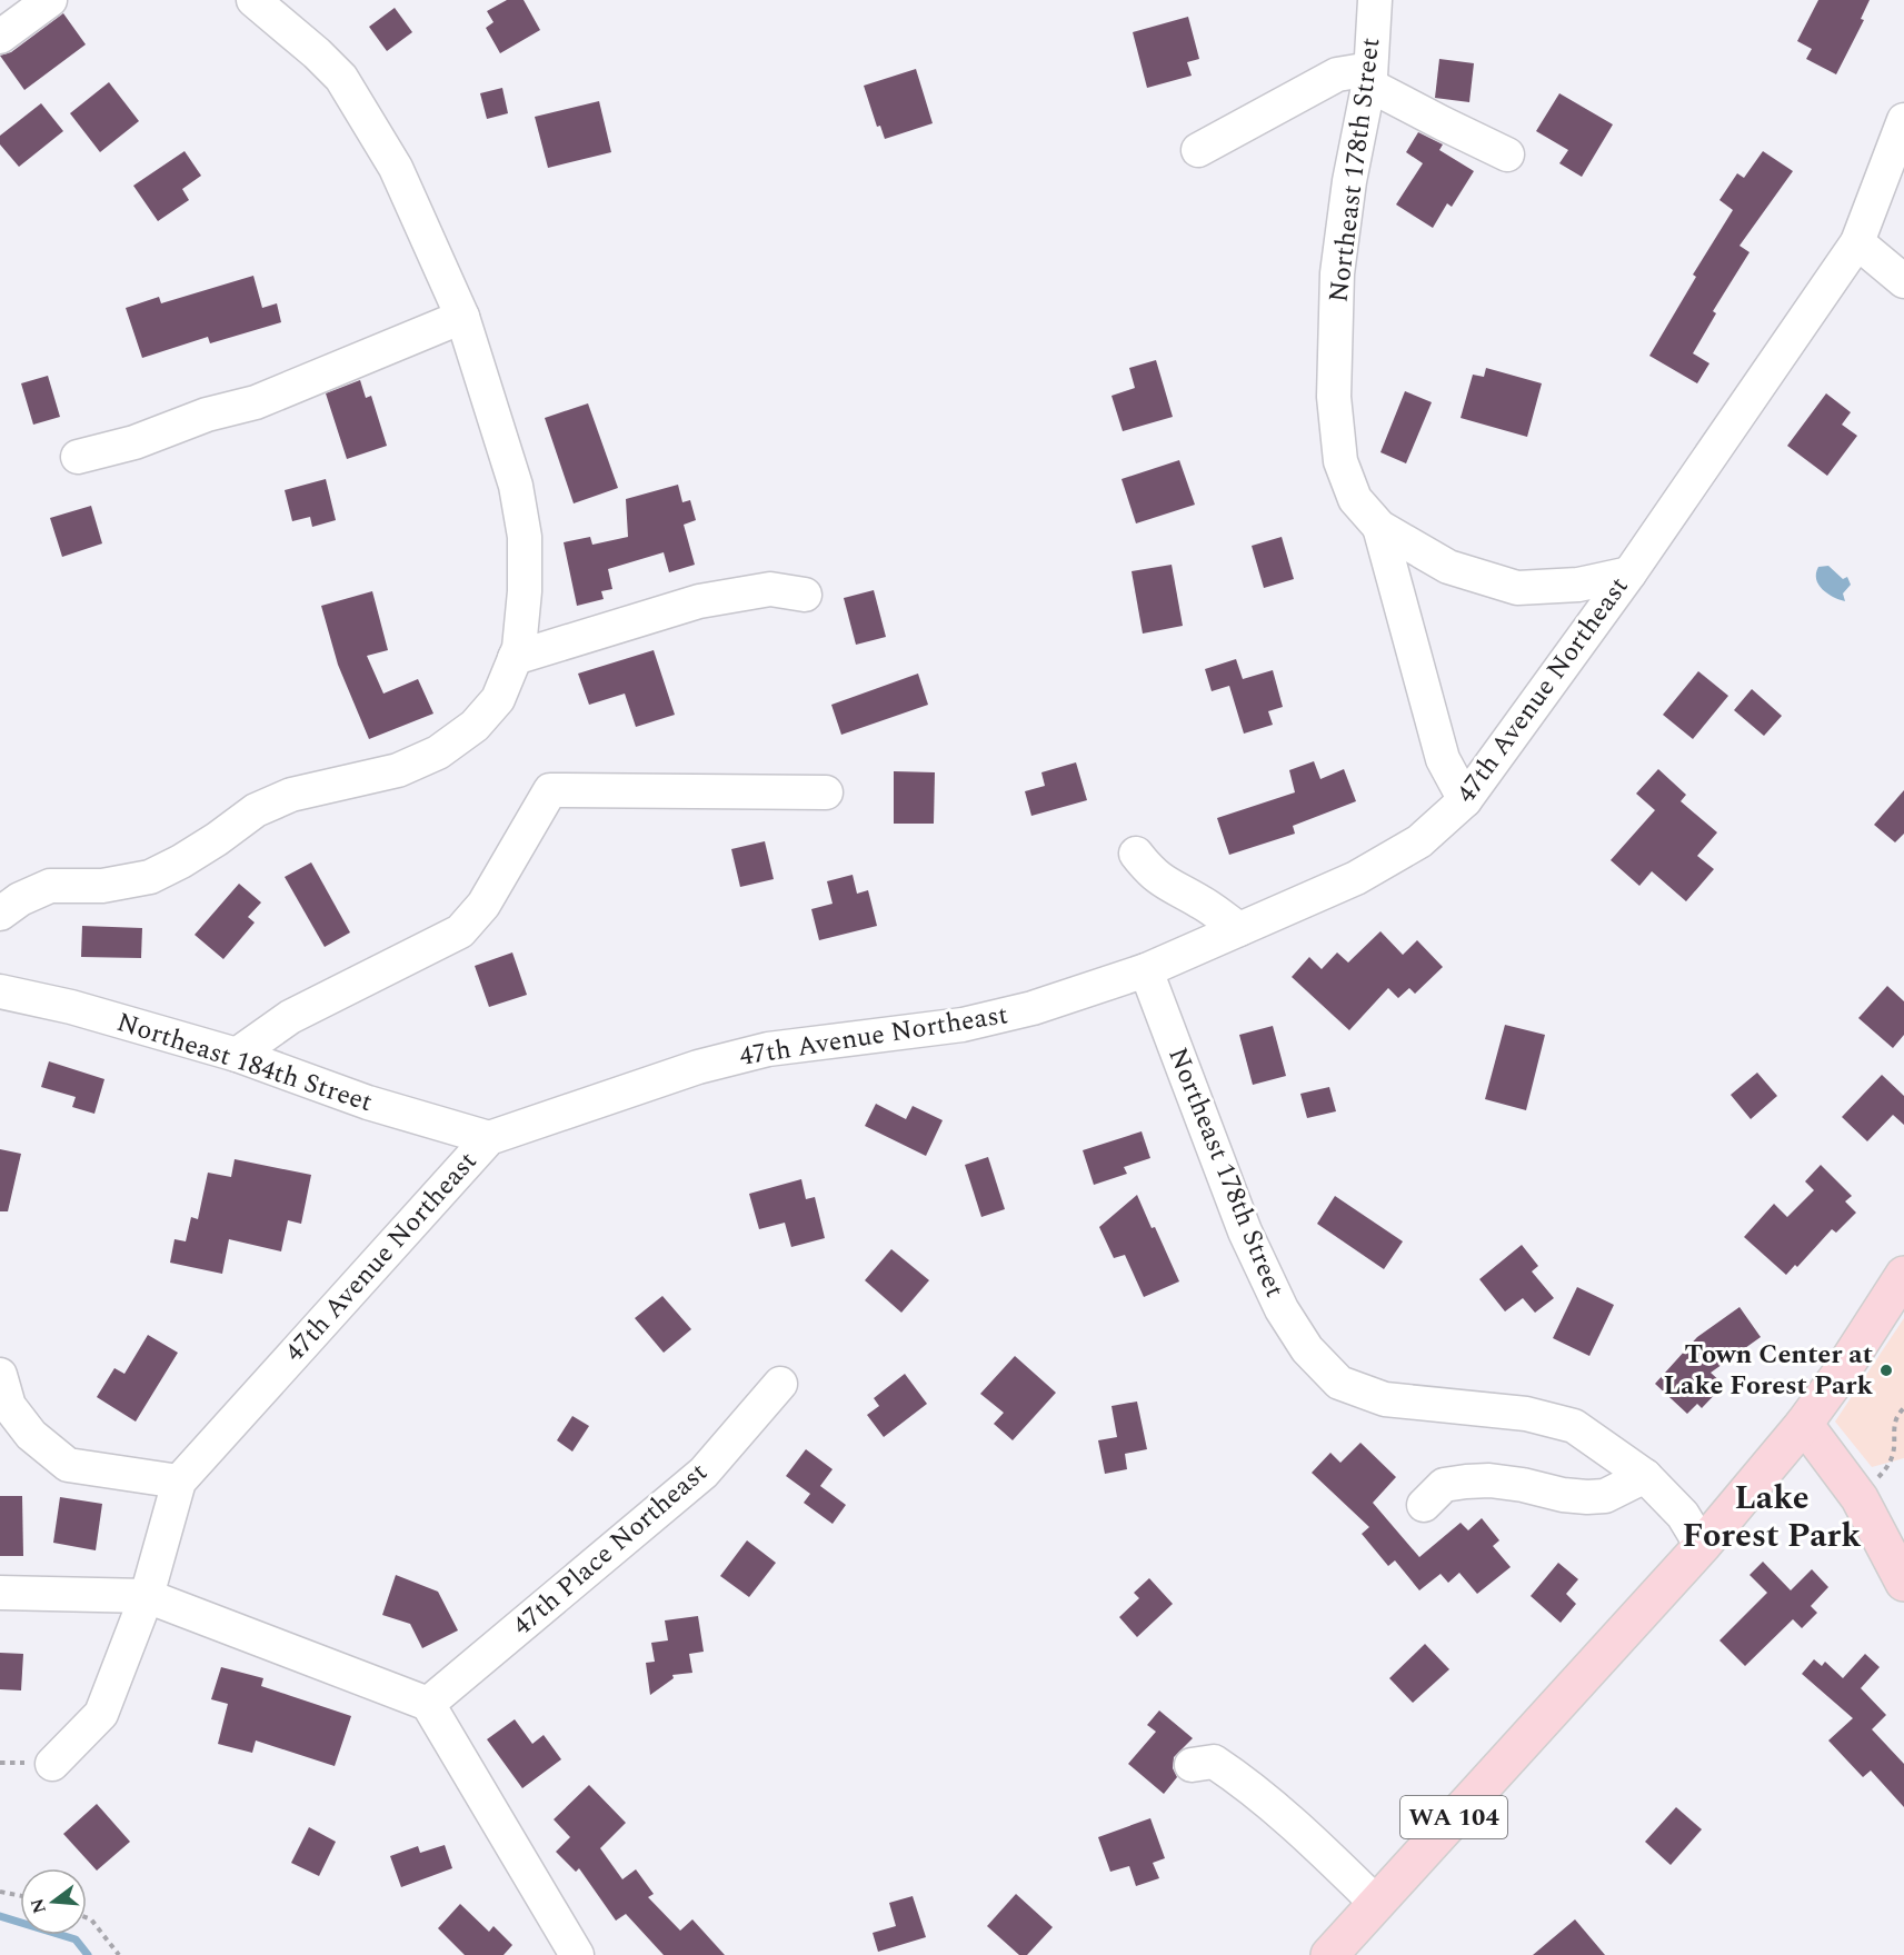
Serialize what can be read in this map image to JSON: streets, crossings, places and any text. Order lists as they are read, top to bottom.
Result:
{
  "streets": {
    "main road": ["WA 104"],
    "street": [
      "Northeast 178th Street",
      "47th Avenue Northeast",
      "Northeast 184th Street",
      "47th Place Northeast"
    ]
  },
  "crossings": [
    ["Northeast 178th Street", "47th Avenue Northeast"],
    ["Northeast 178th Street", "WA 104"],
    ["47th Avenue Northeast", "Northeast 184th Street"]
  ],
  "districts": ["Lake Forest Park"],
  "places": ["Town Center at Lake Forest Park"],
  "north": "left"
}
